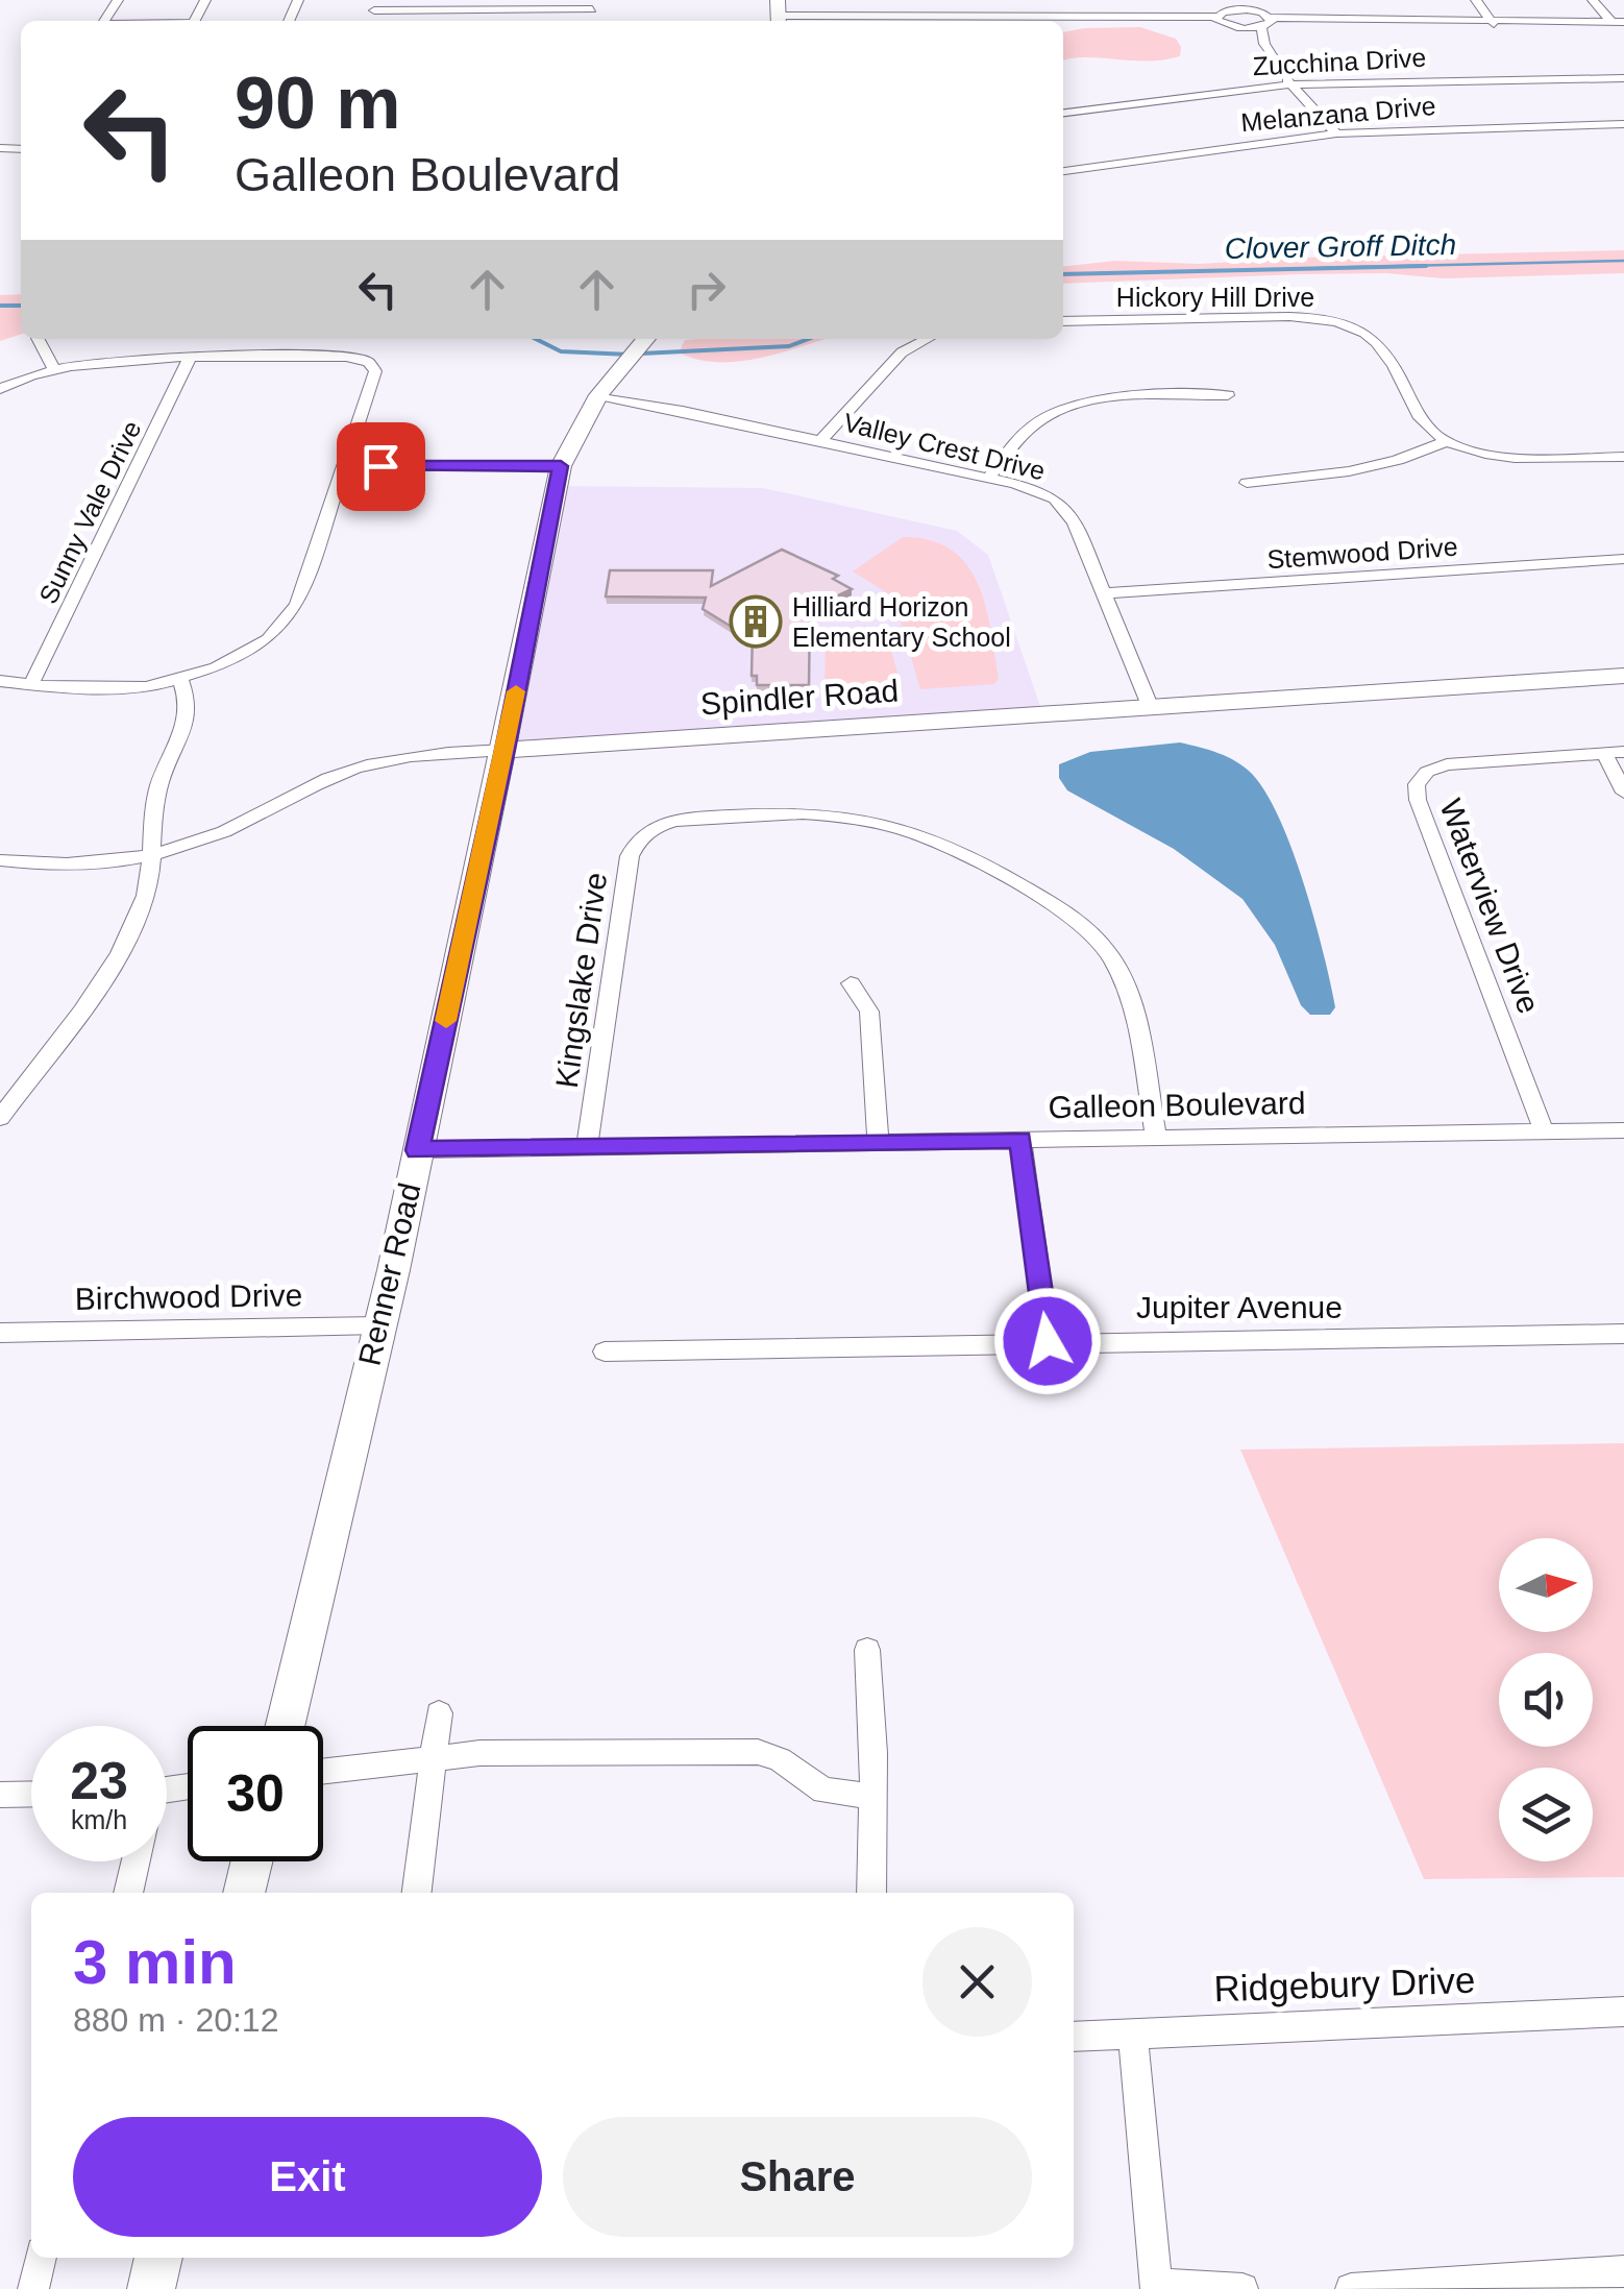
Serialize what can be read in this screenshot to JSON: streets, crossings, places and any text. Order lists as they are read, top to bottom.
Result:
{
  "streets": {
    "main road": ["Spindler Road", "Renner Road"],
    "street": [
      "Zucchina Drive",
      "Melanzana Drive",
      "Hickory Hill Drive",
      "Valley Crest Drive",
      "Sunny Vale Drive",
      "Stemwood Drive",
      "Waterview Drive",
      "Kingslake Drive",
      "Galleon Boulevard",
      "Birchwood Drive",
      "Jupiter Avenue",
      "Ridgebury Drive"
    ]
  },
  "crossings": [
    ["Valley Crest Drive", "Stemwood Drive"],
    ["Valley Crest Drive", "Spindler Road"],
    ["Valley Crest Drive", "Renner Road"],
    ["Spindler Road", "Renner Road"],
    ["Waterview Drive", "Galleon Boulevard"],
    ["Kingslake Drive", "Galleon Boulevard"],
    ["Galleon Boulevard", "Renner Road"],
    ["Renner Road", "Birchwood Drive"]
  ],
  "water": ["Clover Groff Ditch"],
  "places": {
    "building": ["Hilliard Horizon Elementary School"]
  },
  "north": "right",
  "page": {
    "turn": ["90 m", "Galleon Boulevard"],
    "speed": "23 km/h",
    "limit": "30",
    "heading": ["3 min", "880 m · 20:12"],
    "buttons": ["Exit", "Share"]
  }
}
